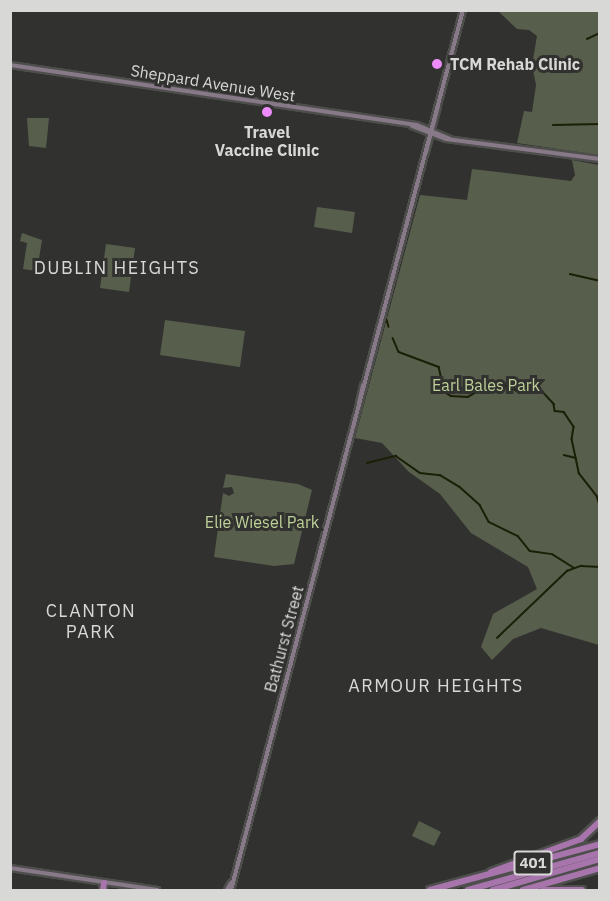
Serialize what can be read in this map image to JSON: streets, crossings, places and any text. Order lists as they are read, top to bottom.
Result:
{
  "streets": {
    "highway": ["401"],
    "main road": ["Sheppard Avenue West", "Bathurst Street"]
  },
  "crossings": [
    ["Sheppard Avenue West", "Bathurst Street"]
  ],
  "districts": ["DUBLIN HEIGHTS", "CLANTON PARK", "ARMOUR HEIGHTS"],
  "parks": ["Earl Bales Park", "Elie Wiesel Park"],
  "places": ["TCM Rehab Clinic", "Travel Vaccine Clinic"]
}
